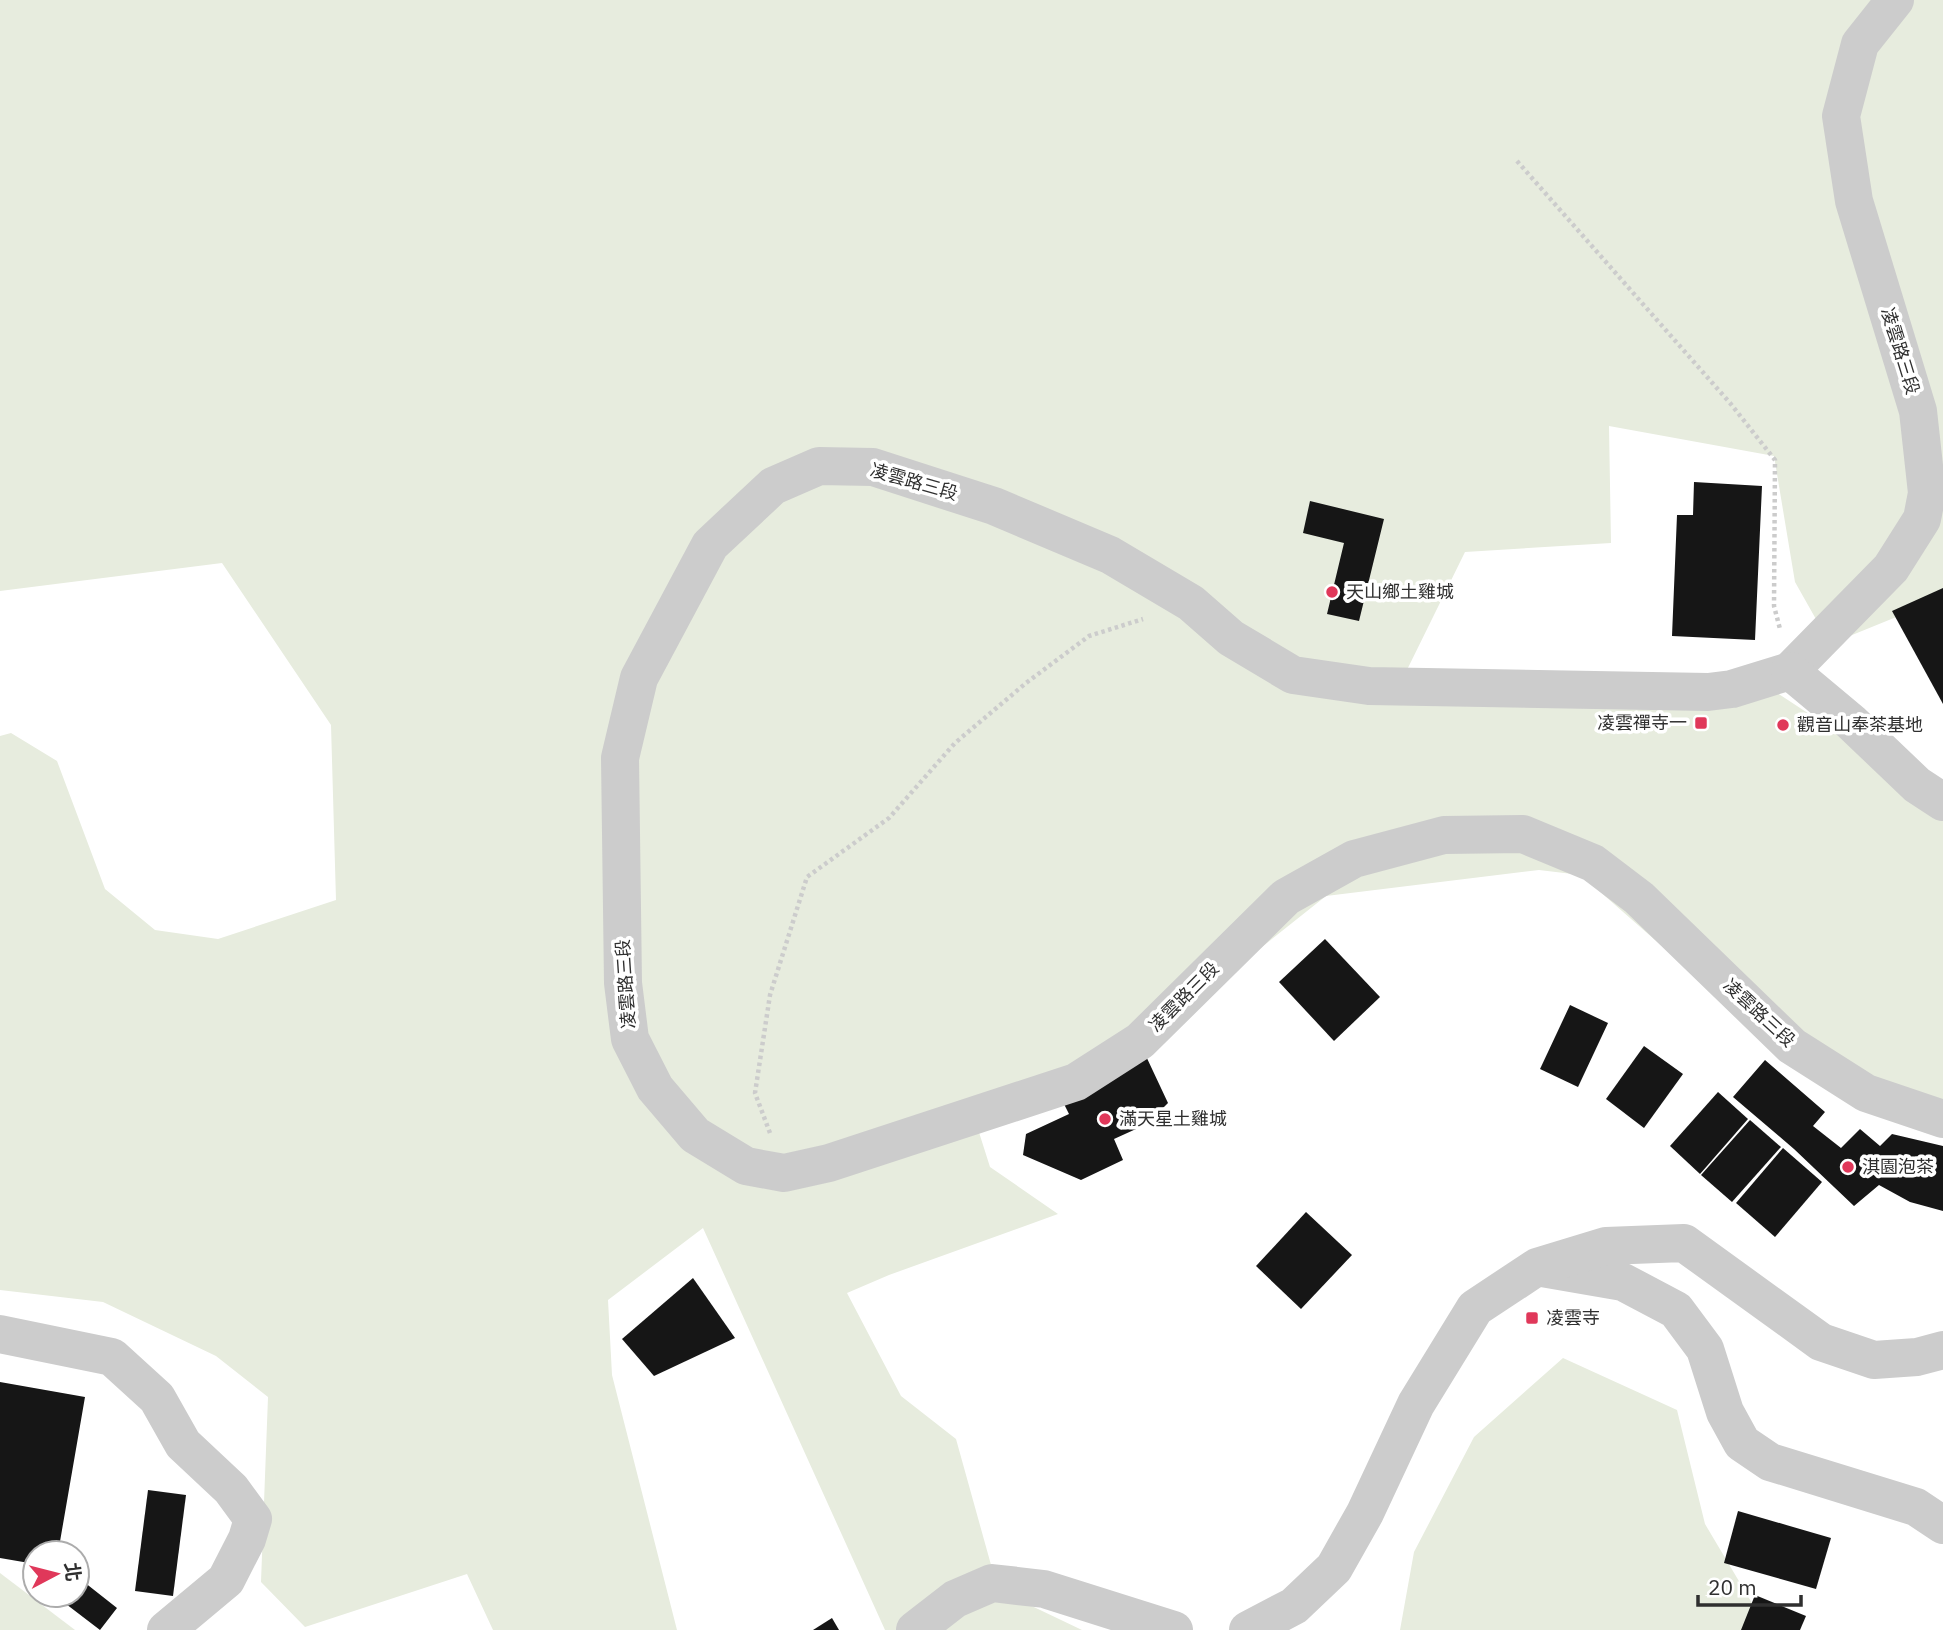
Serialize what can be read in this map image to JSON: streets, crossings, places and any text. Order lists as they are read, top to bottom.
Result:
{
  "streets": {
    "street": ["凌雲路三段"]
  },
  "places": {
    "other": [
      "天山鄉土雞城",
      "觀音山奉茶基地",
      "滿天星土雞城",
      "淇園泡茶"
    ],
    "transit": ["凌雲禪寺一", "凌雲寺"]
  },
  "scale_bar": "20 m",
  "north": "right"
}
